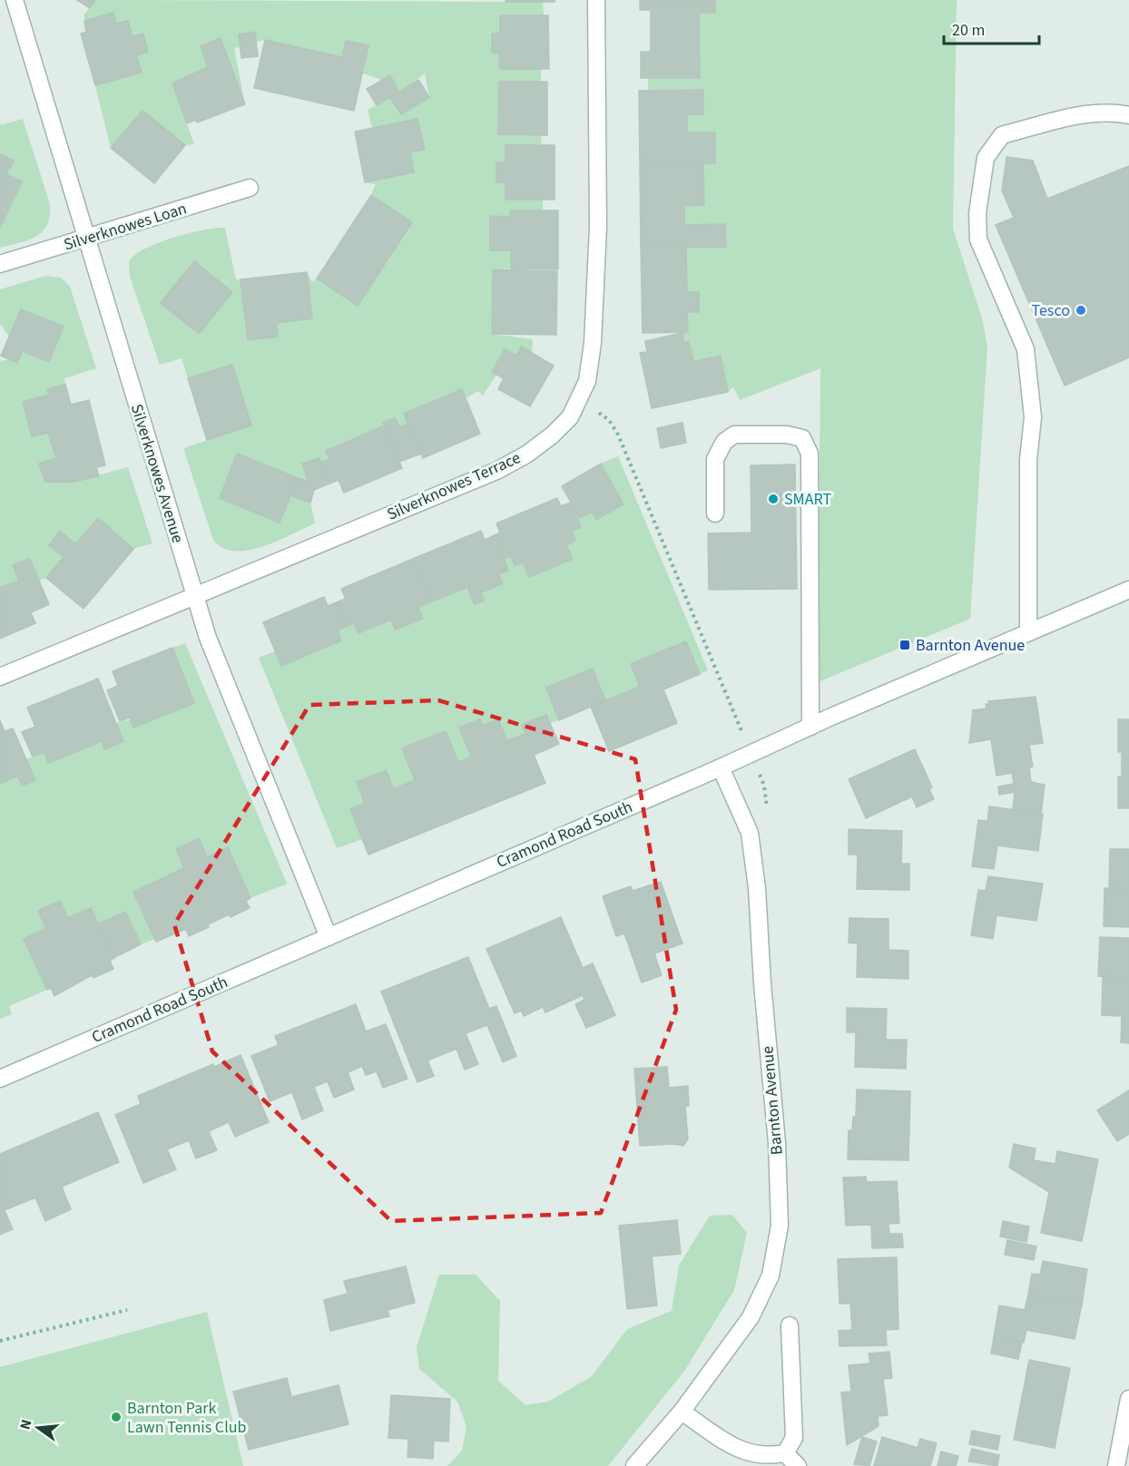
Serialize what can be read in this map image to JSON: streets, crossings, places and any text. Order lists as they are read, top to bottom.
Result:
{
  "streets": {
    "street": [
      "Silverknowes Loan",
      "Silverknowes Avenue",
      "Silverknowes Terrace",
      "Cramond Road South",
      "Barnton Avenue"
    ]
  },
  "crossings": [
    ["Silverknowes Loan", "Silverknowes Avenue"],
    ["Silverknowes Avenue", "Silverknowes Terrace"],
    ["Silverknowes Avenue", "Cramond Road South"],
    ["Cramond Road South", "Barnton Avenue"]
  ],
  "places": {
    "other": ["Tesco", "SMART", "Barnton Park Lawn Tennis Club"],
    "transit": ["Barnton Avenue"]
  },
  "scale_bar": "20 m",
  "north": "left"
}
